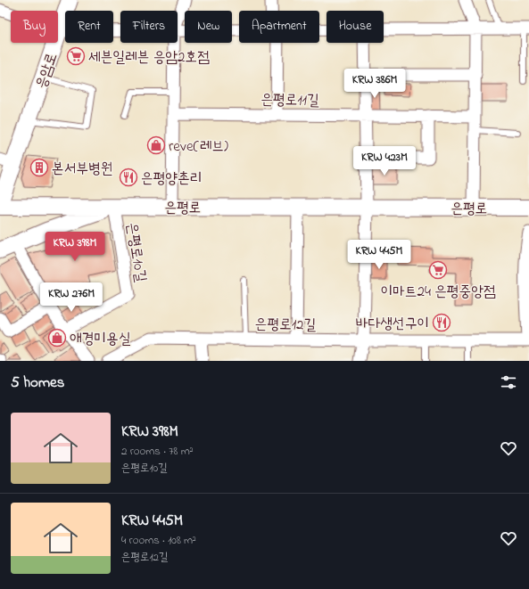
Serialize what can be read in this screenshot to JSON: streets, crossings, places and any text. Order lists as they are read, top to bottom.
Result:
{
  "streets": {
    "main road": ["응암로", "은평로"],
    "street": ["은평로11길", "은평로10길", "은평로12길"]
  },
  "crossings": [
    ["은평로", "은평로10길"]
  ],
  "places": {
    "supermarket": ["세븐일레븐 응암2호점", "이마트24 은평중앙점"],
    "shop": ["reve(레브)", "애경미용실"],
    "building": ["본서부병원"],
    "restaurant": ["은평양촌리", "바다생선구이"]
  },
  "page": {
    "chip": [
      "Buy",
      "Rent",
      "Filters",
      "New",
      "Apartment",
      "House"
    ],
    "price": [
      "KRW 386M",
      "KRW 423M",
      "KRW 398M",
      "KRW 445M",
      "KRW 276M"
    ],
    "heading": "5 homes",
    "list": [
      {
        "name": "KRW 398M",
        "note": "2 rooms · 78 m² · 은평로10길"
      },
      {
        "name": "KRW 445M",
        "note": "4 rooms · 108 m² · 은평로12길"
      }
    ]
  }
}
